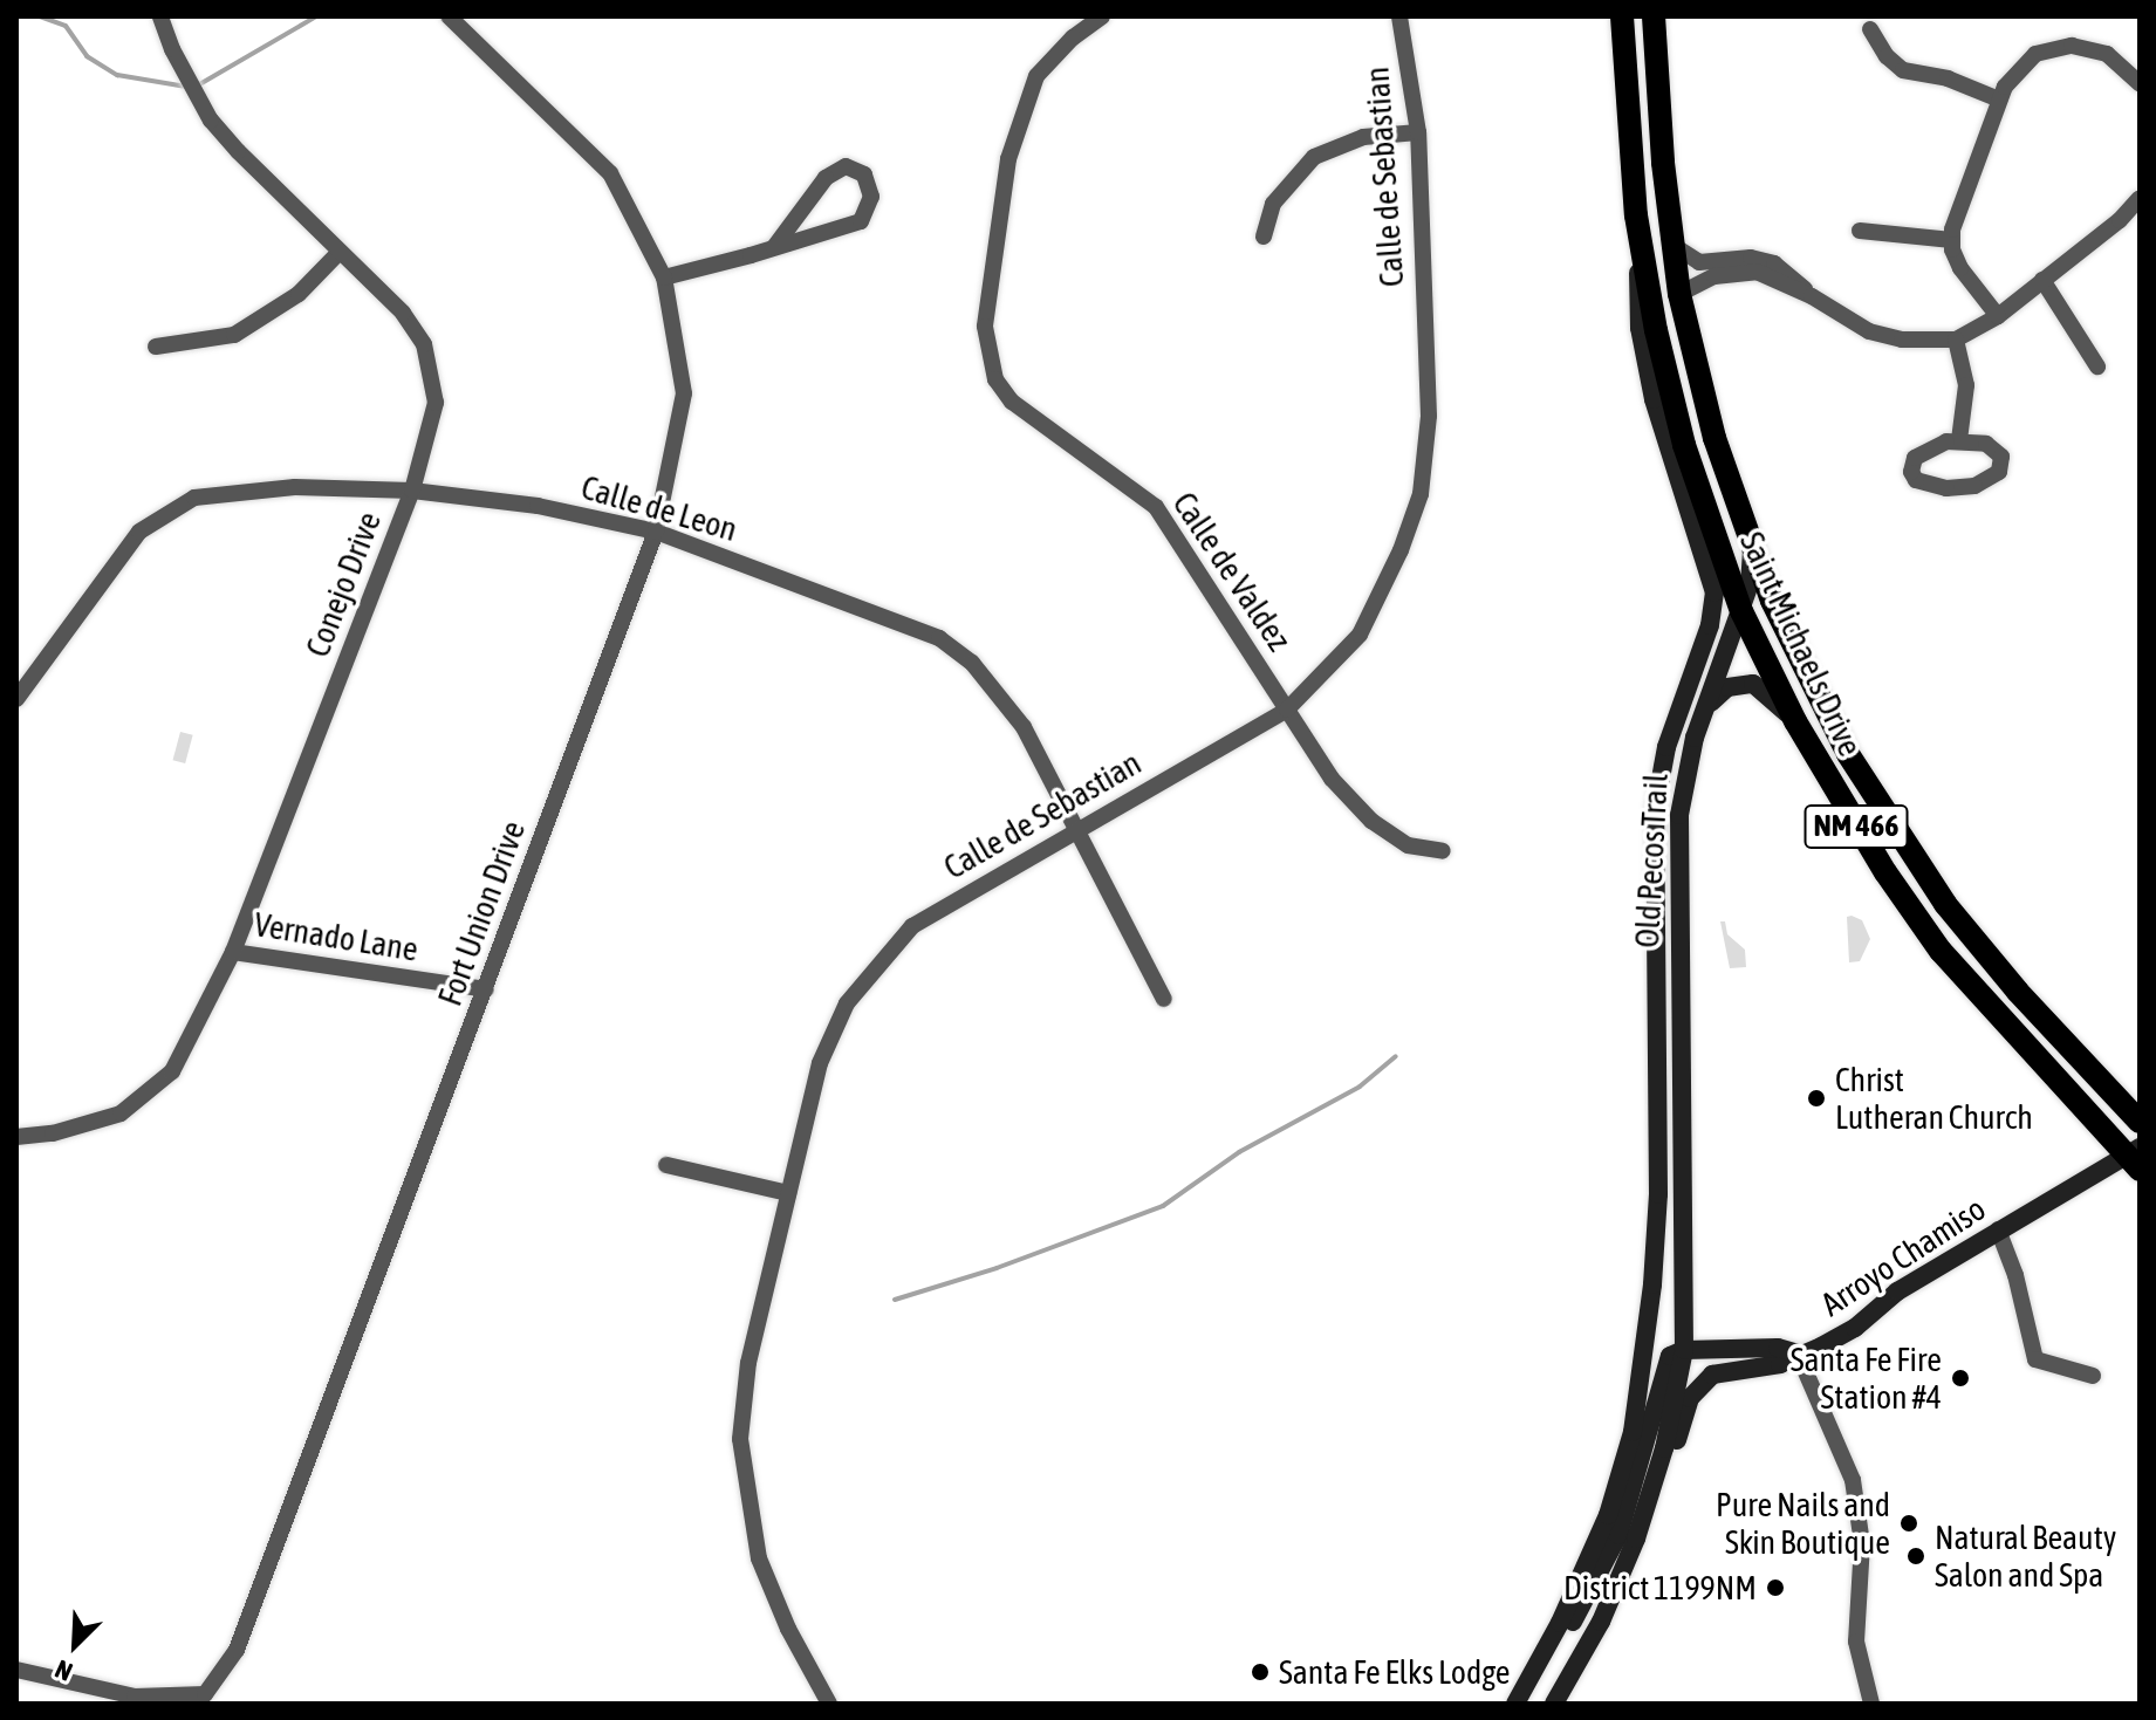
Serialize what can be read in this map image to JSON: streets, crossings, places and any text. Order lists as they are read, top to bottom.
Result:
{
  "streets": {
    "main road": [
      "Saint Michaels Drive",
      "NM 466",
      "Old Pecos Trail",
      "Arroyo Chamiso"
    ],
    "street": [
      "Calle de Sebastian",
      "Calle de Leon",
      "Calle de Valdez",
      "Conejo Drive",
      "Fort Union Drive",
      "Vernado Lane"
    ]
  },
  "crossings": [
    ["Calle de Sebastian", "Calle de Leon"],
    ["Calle de Sebastian", "Calle de Valdez"],
    ["Calle de Leon", "Conejo Drive"],
    ["Calle de Leon", "Fort Union Drive"],
    ["Conejo Drive", "Vernado Lane"],
    ["Saint Michaels Drive", "Old Pecos Trail"],
    ["Saint Michaels Drive", "Arroyo Chamiso"],
    ["Old Pecos Trail", "Arroyo Chamiso"],
    ["Fort Union Drive", "Vernado Lane"]
  ],
  "places": [
    "Christ Lutheran Church",
    "Santa Fe Fire Station #4",
    "Pure Nails and Skin Boutique",
    "Natural Beauty Salon and Spa",
    "District 1199NM",
    "Santa Fe Elks Lodge"
  ],
  "north": "bottom left"
}
